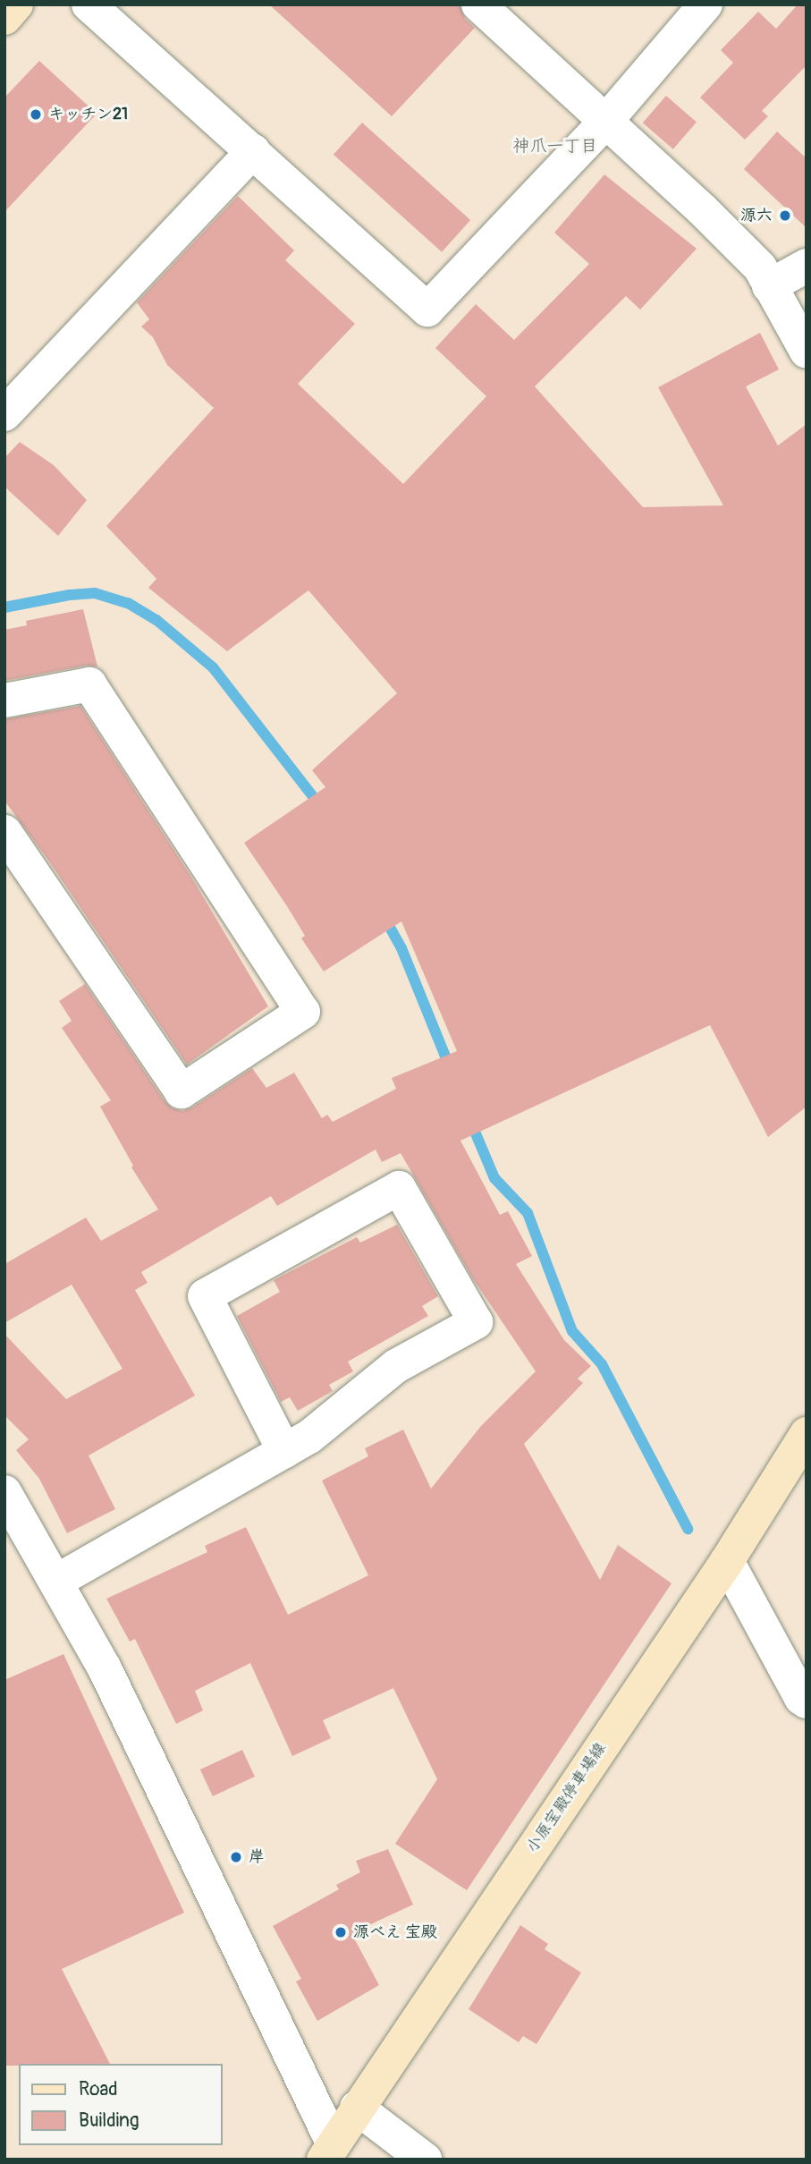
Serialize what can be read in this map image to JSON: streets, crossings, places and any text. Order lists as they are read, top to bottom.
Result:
{
  "streets": {
    "main road": ["小原宝殿停車場線"]
  },
  "districts": ["神爪一丁目"],
  "places": [
    "キッチン21",
    "源六",
    "岸",
    "源べえ 宝殿"
  ],
  "legend": ["Road", "Building"]
}
